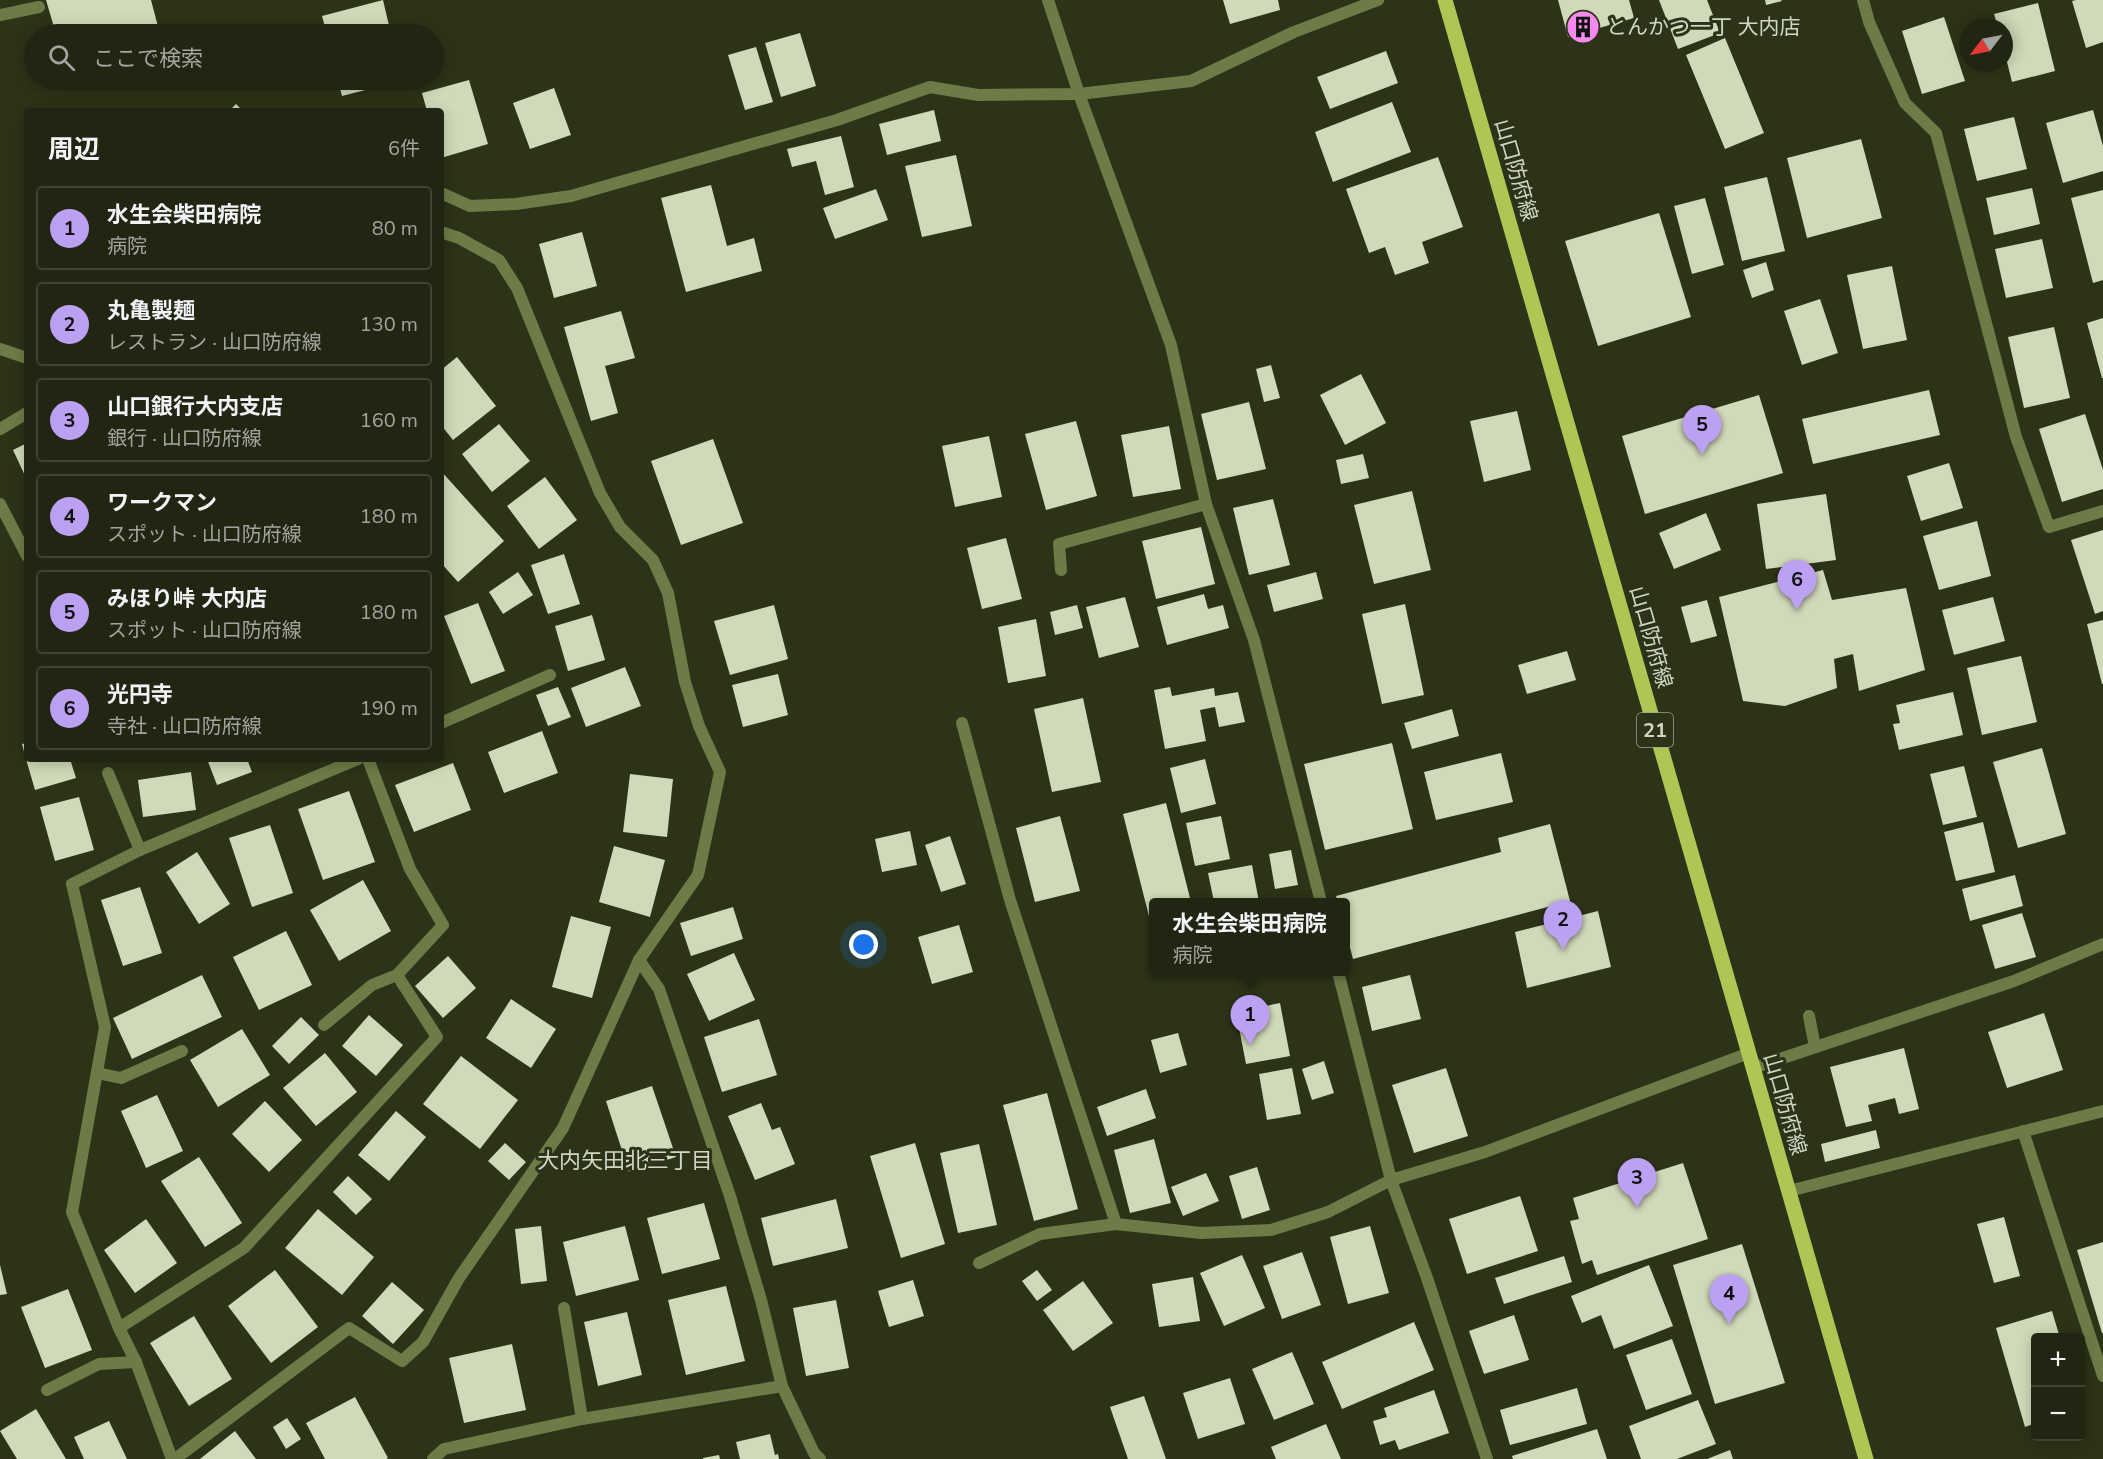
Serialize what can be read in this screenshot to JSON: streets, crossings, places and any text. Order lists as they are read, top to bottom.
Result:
{
  "streets": {
    "main road": ["山口防府線", "21"]
  },
  "districts": ["大内矢田北三丁目"],
  "places": {
    "building": ["とんかつ一丁 大内店"]
  },
  "north": "bottom left",
  "page": {
    "search": "ここで検索",
    "heading": ["周辺", "6件"],
    "list": [
      {
        "mark": "1",
        "name": "水生会柴田病院",
        "note": "病院",
        "value": "80 m"
      },
      {
        "mark": "2",
        "name": "丸亀製麺",
        "note": "レストラン · 山口防府線",
        "value": "130 m"
      },
      {
        "mark": "3",
        "name": "山口銀行大内支店",
        "note": "銀行 · 山口防府線",
        "value": "160 m"
      },
      {
        "mark": "4",
        "name": "ワークマン",
        "note": "スポット · 山口防府線",
        "value": "180 m"
      },
      {
        "mark": "5",
        "name": "みほり峠 大内店",
        "note": "スポット · 山口防府線",
        "value": "180 m"
      },
      {
        "mark": "6",
        "name": "光円寺",
        "note": "寺社 · 山口防府線",
        "value": "190 m"
      }
    ],
    "pins": [
      "5",
      "6",
      "2",
      "1",
      "3",
      "4"
    ],
    "popup": ["水生会柴田病院", "病院"],
    "map_buttons": ["+", "−"]
  }
}
